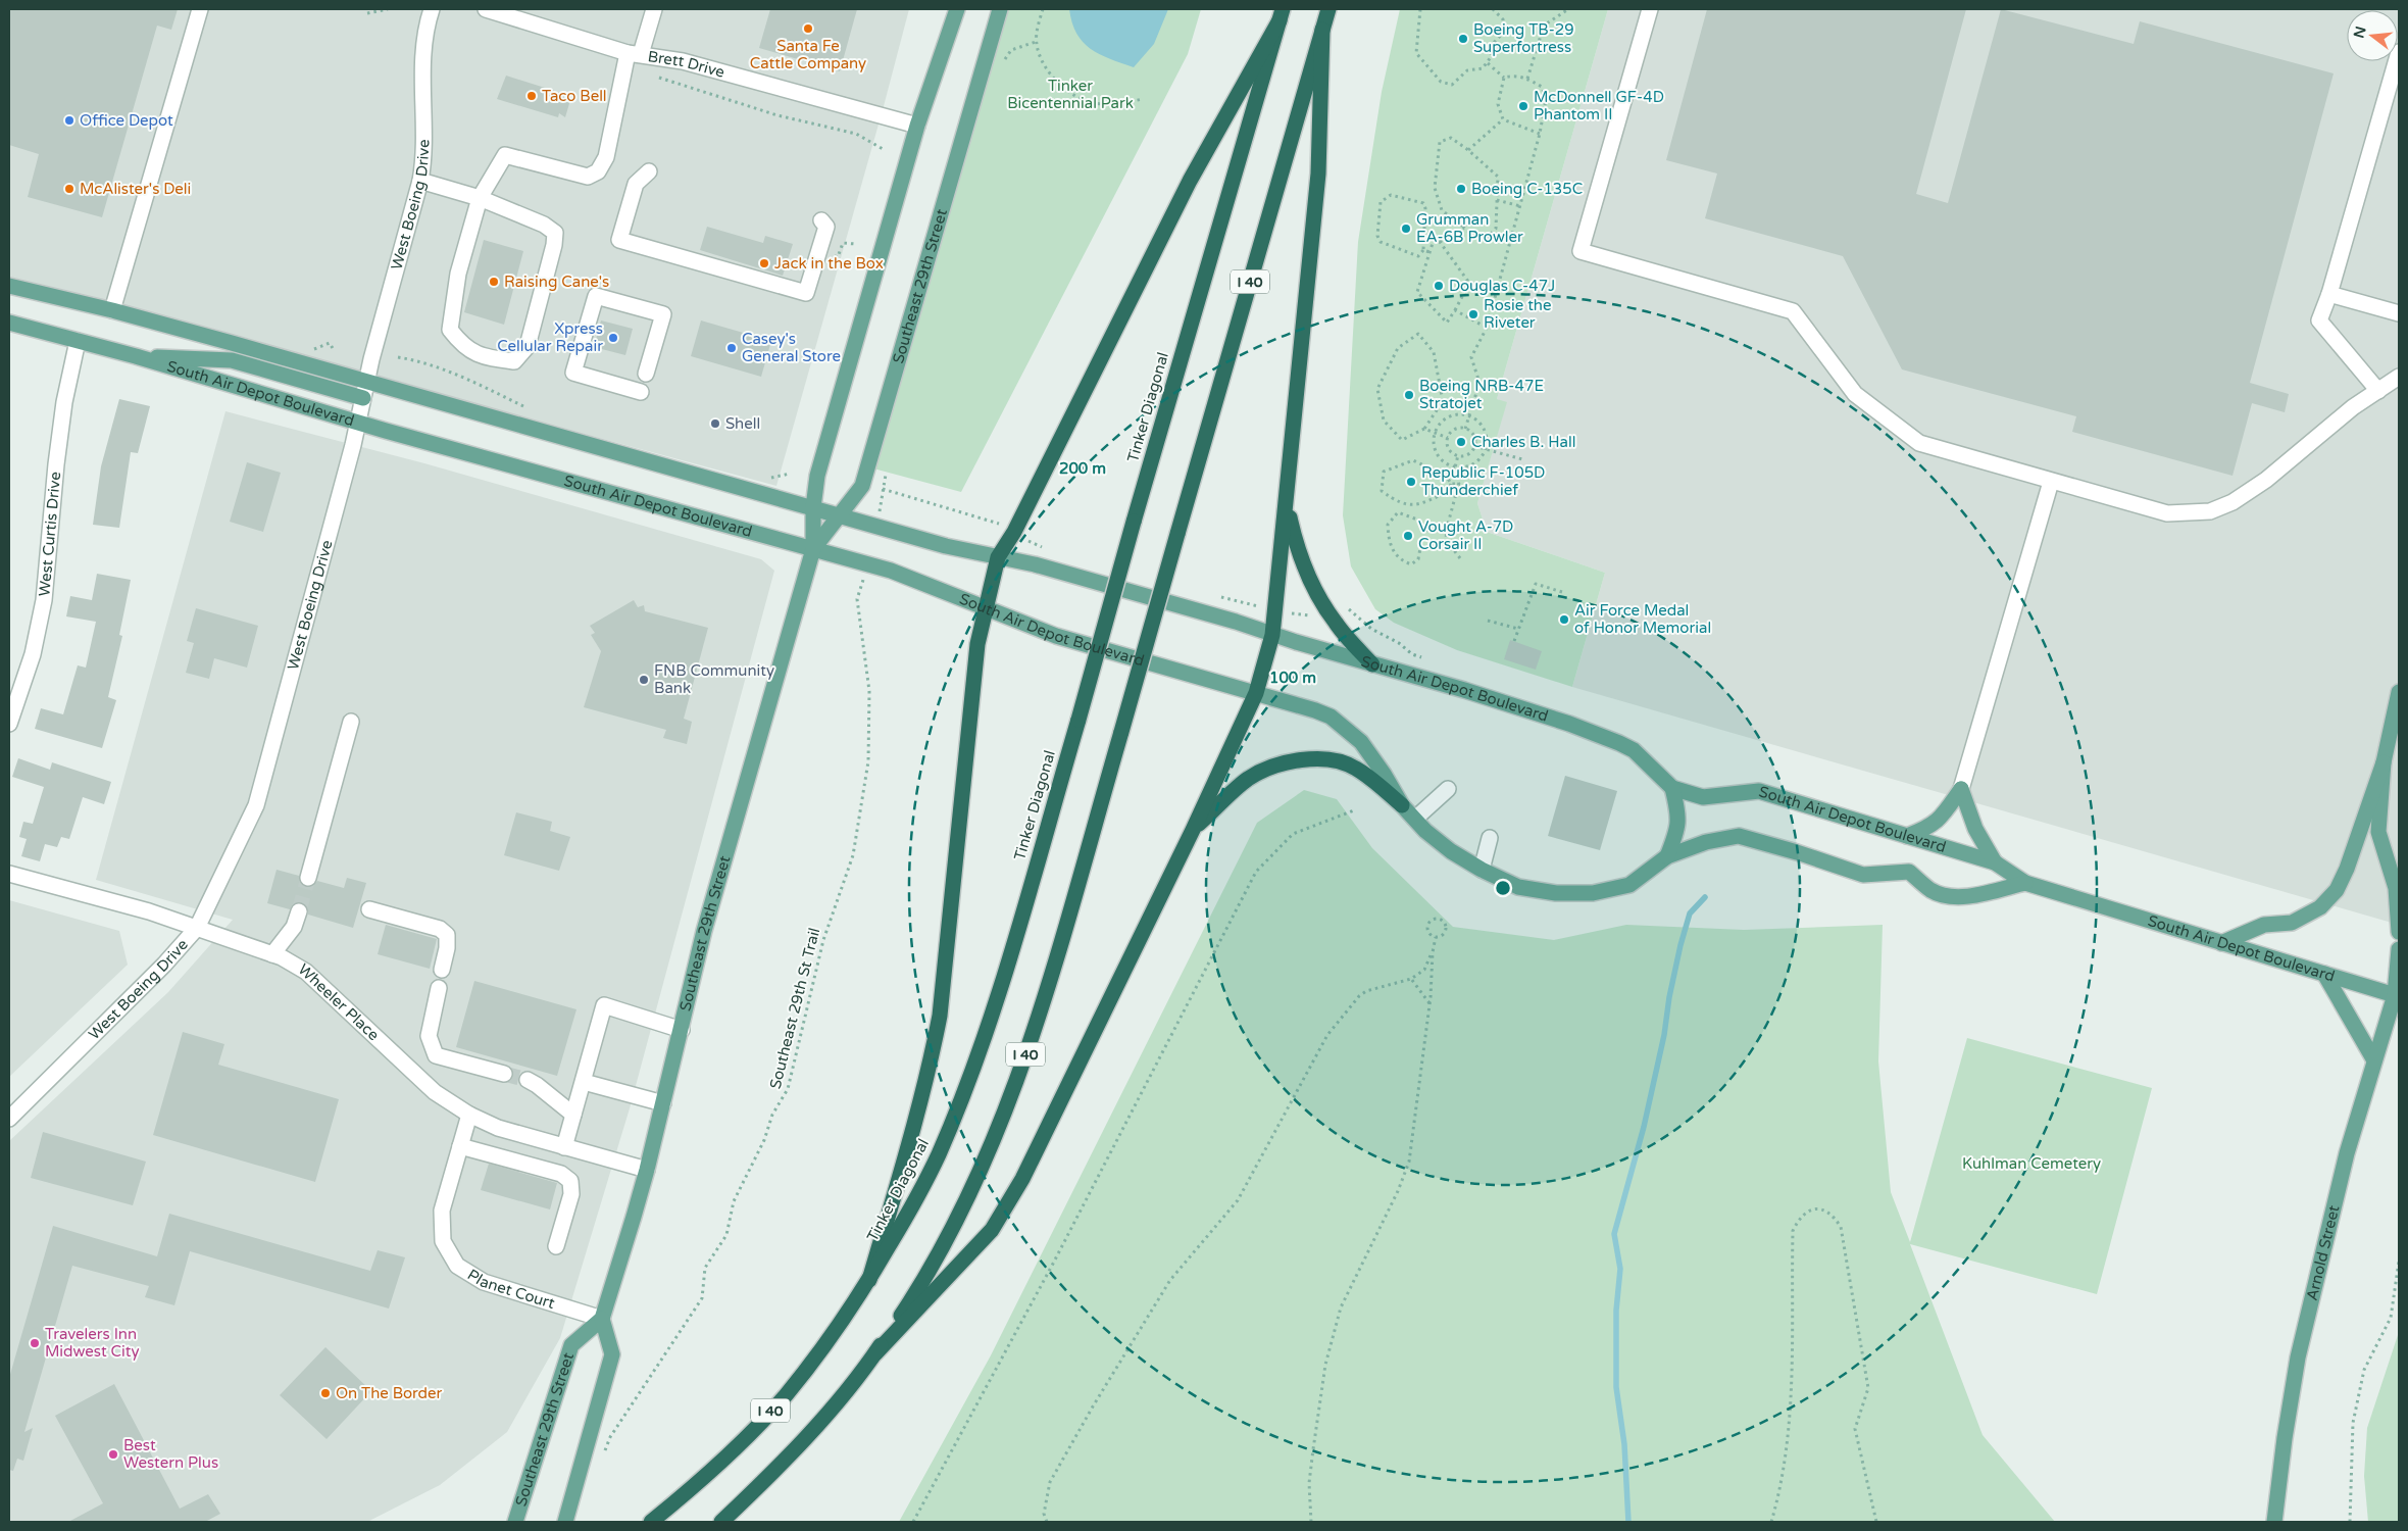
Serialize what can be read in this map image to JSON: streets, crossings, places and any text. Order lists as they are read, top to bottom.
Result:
{
  "streets": {
    "highway": ["I 40", "Tinker Diagonal"],
    "main road": ["Southeast 29th Street", "South Air Depot Boulevard", "Arnold Street"],
    "street": [
      "Brett Drive",
      "West Boeing Drive",
      "West Curtis Drive",
      "Wheeler Place",
      "Planet Court"
    ],
    "path": ["Southeast 29th St Trail"]
  },
  "crossings": [
    ["Brett Drive", "Southeast 29th Street"],
    ["West Boeing Drive", "South Air Depot Boulevard"],
    ["West Boeing Drive", "Wheeler Place"],
    ["Southeast 29th Street", "South Air Depot Boulevard"],
    ["Southeast 29th Street", "Wheeler Place"],
    ["Southeast 29th Street", "Planet Court"],
    ["South Air Depot Boulevard", "West Curtis Drive"],
    ["South Air Depot Boulevard", "Southeast 29th St Trail"],
    ["South Air Depot Boulevard", "Arnold Street"],
    ["Wheeler Place", "Planet Court"]
  ],
  "parks": ["Tinker Bicentennial Park", "Kuhlman Cemetery"],
  "places": [
    "Santa Fe Cattle Company",
    "Boeing TB-29 Superfortress",
    "Taco Bell",
    "McDonnell GF-4D Phantom II",
    "Office Depot",
    "McAlister's Deli",
    "Boeing C-135C",
    "Grumman EA-6B Prowler",
    "Jack in the Box",
    "Raising Cane's",
    "Douglas C-47J",
    "Rosie the Riveter",
    "Xpress Cellular Repair",
    "Casey's General Store",
    "Boeing NRB-47E Stratojet",
    "Shell",
    "Charles B. Hall",
    "Republic F-105D Thunderchief",
    "Vought A-7D Corsair II",
    "Air Force Medal of Honor Memorial",
    "FNB Community Bank",
    "Travelers Inn Midwest City",
    "On The Border",
    "Best Western Plus"
  ],
  "north": "left",
  "rings": ["200 m", "100 m"]
}
